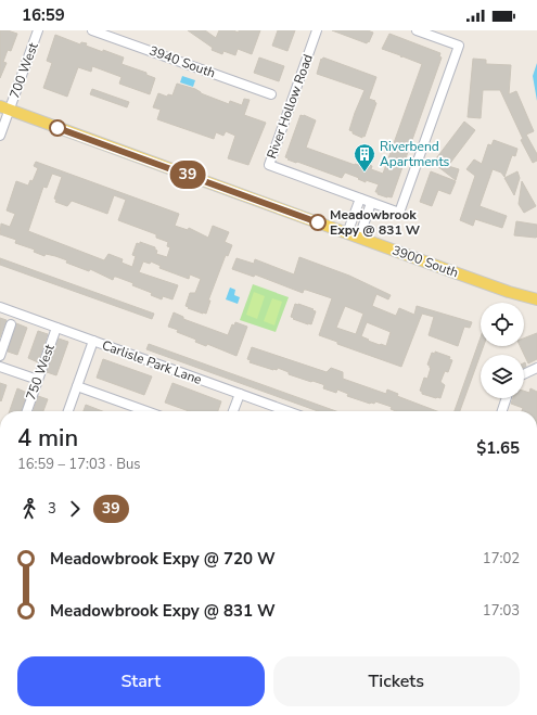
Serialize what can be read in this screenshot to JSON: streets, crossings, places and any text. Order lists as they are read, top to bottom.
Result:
{
  "streets": {
    "main road": ["3900 South"],
    "street": [
      "3940 South",
      "700 West",
      "River Hollow Road",
      "Carlisle Park Lane",
      "750 West"
    ]
  },
  "crossings": [
    ["700 West", "3900 South"],
    ["Carlisle Park Lane", "750 West"]
  ],
  "places": {
    "building": ["Riverbend Apartments"],
    "other": ["Meadowbrook Expy @ 831 W"]
  },
  "lines": ["bus line 39"],
  "page": {
    "status": "16:59",
    "on_map": "39",
    "heading": ["4 min", "16:59 – 17:03 · Bus", "$1.65"],
    "legs": ["3", "39"],
    "list": [
      {
        "name": "Meadowbrook Expy @ 720 W",
        "value": "17:02"
      },
      {
        "name": "Meadowbrook Expy @ 831 W",
        "value": "17:03"
      }
    ],
    "buttons": ["Start", "Tickets"]
  }
}
